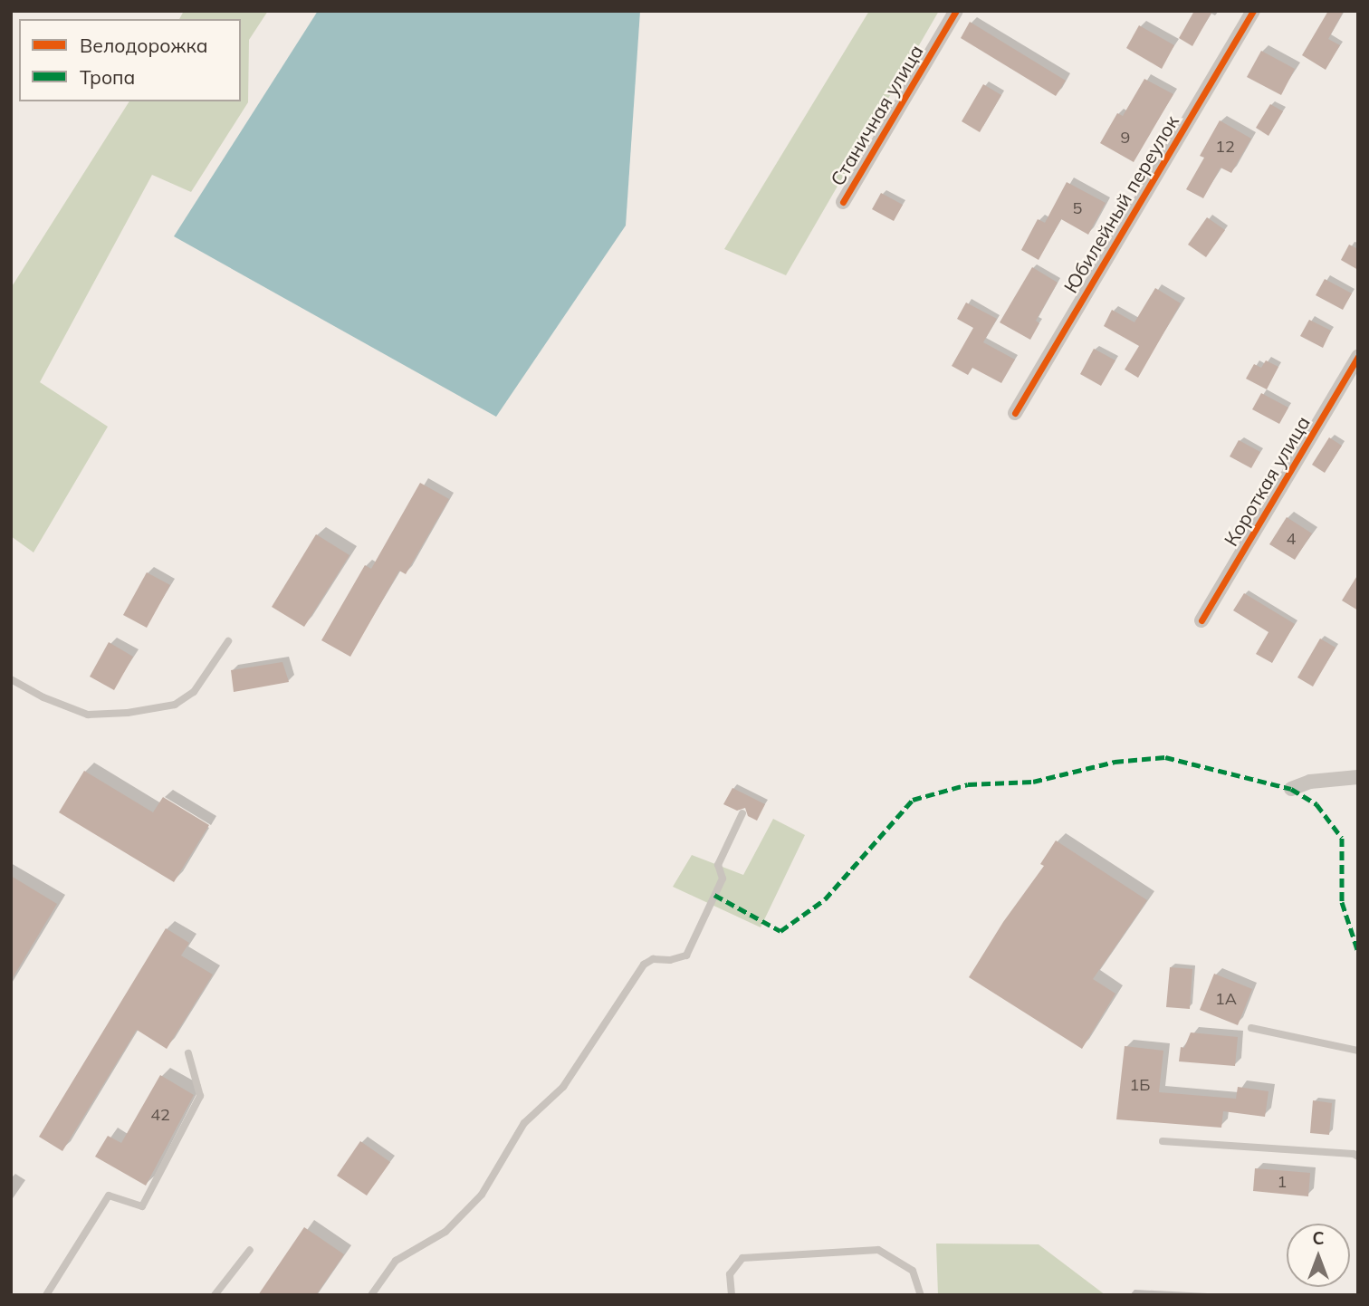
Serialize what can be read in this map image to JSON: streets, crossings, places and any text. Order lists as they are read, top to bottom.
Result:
{
  "streets": {
    "street": ["Станичная улица", "Юбилейный переулок", "Короткая улица"]
  },
  "house_numbers": [
    "9",
    "12",
    "5",
    "4",
    "1А",
    "1Б",
    "42",
    "1"
  ],
  "legend": ["Велодорожка", "Тропа"],
  "north": "top"
}
